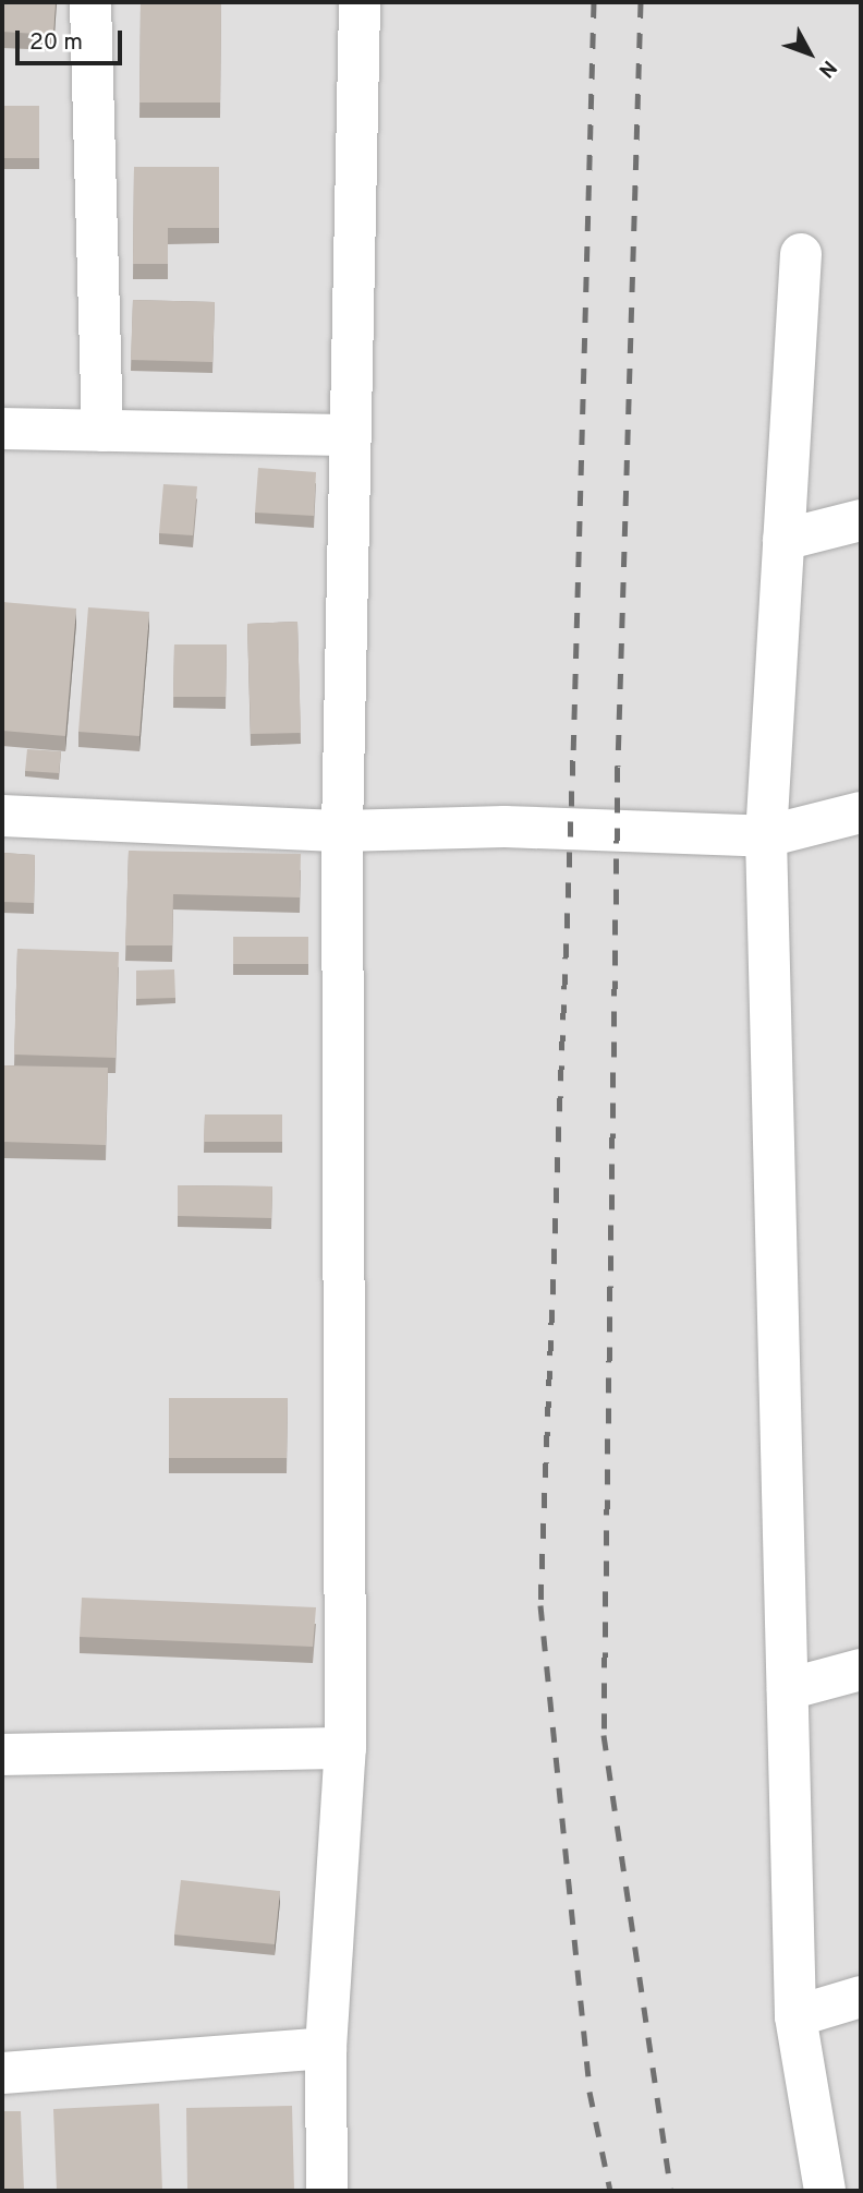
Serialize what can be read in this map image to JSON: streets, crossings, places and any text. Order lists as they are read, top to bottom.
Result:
{
  "scale_bar": "20 m",
  "north": "bottom right"
}
